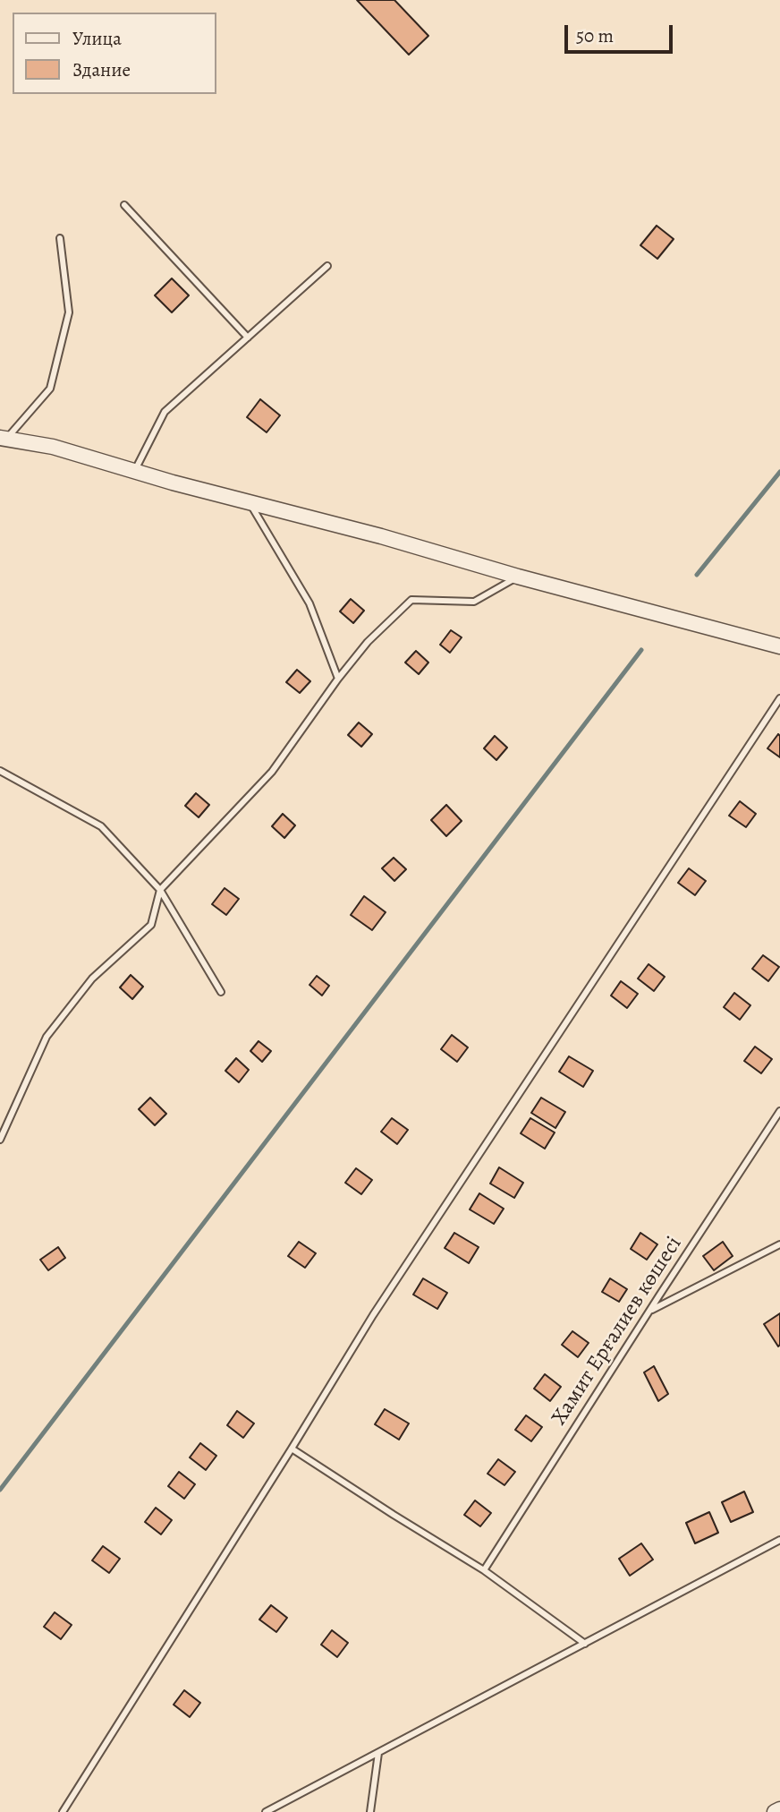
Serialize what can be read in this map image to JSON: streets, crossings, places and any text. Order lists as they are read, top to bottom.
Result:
{
  "streets": {
    "lane": ["Хамит Ерғалиев көшесі"]
  },
  "legend": ["Улица", "Здание"],
  "scale_bar": "50 m"
}
